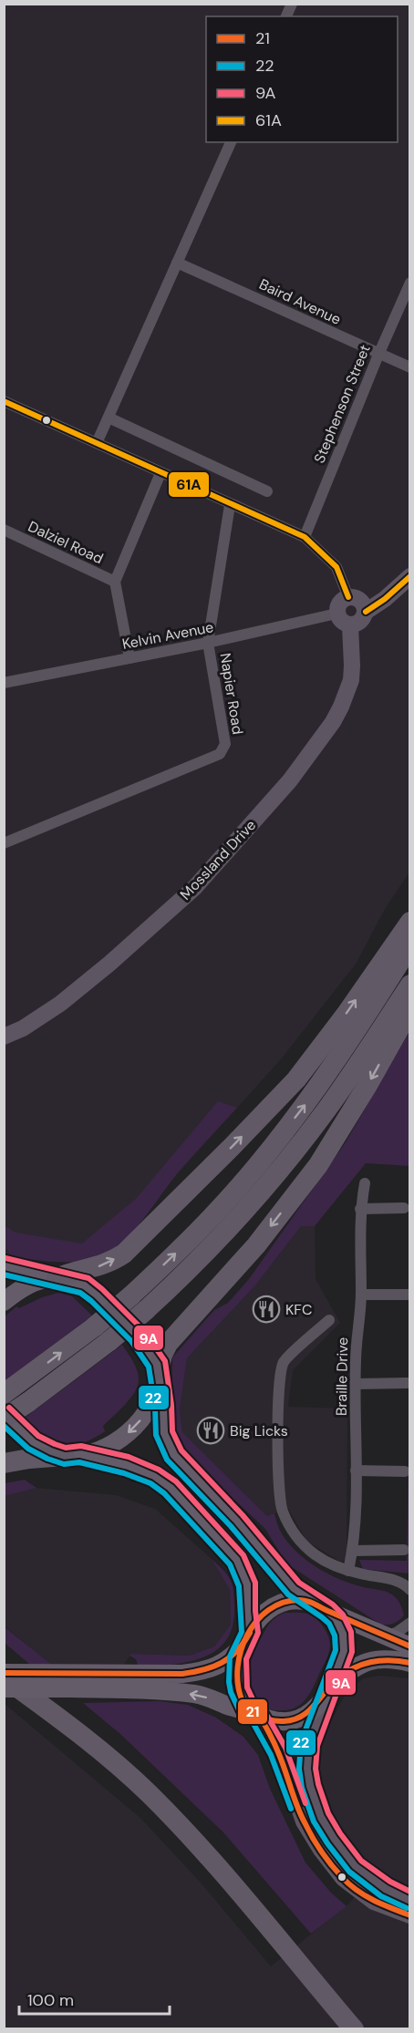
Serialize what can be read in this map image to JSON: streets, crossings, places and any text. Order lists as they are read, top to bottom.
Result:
{
  "streets": {
    "street": [
      "Baird Avenue",
      "Stephenson Street",
      "Dalziel Road",
      "Kelvin Avenue",
      "Napier Road",
      "Mossland Drive",
      "Braille Drive"
    ]
  },
  "crossings": [
    ["Baird Avenue", "Stephenson Street"],
    ["Kelvin Avenue", "Napier Road"],
    ["Kelvin Avenue", "Mossland Drive"]
  ],
  "places": {
    "restaurant": ["KFC", "Big Licks"]
  },
  "lines": [
    "transit line 61A",
    "transit line 9A",
    "transit line 22",
    "transit line 21"
  ],
  "legend": [
    "21",
    "22",
    "9A",
    "61A"
  ],
  "scale_bar": "100 m"
}
